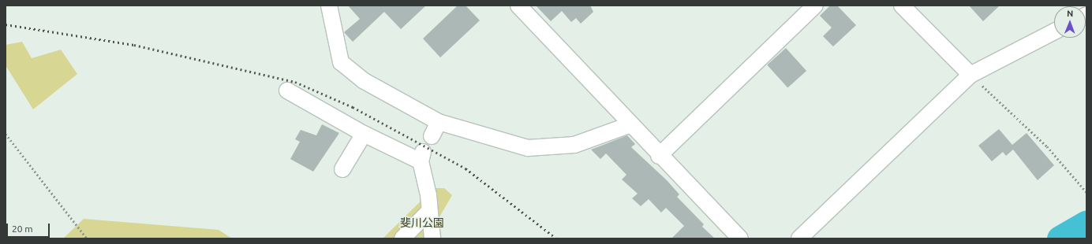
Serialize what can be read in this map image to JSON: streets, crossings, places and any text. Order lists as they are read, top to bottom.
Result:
{
  "parks": ["斐川公園"],
  "scale_bar": "20 m",
  "north": "top"
}
